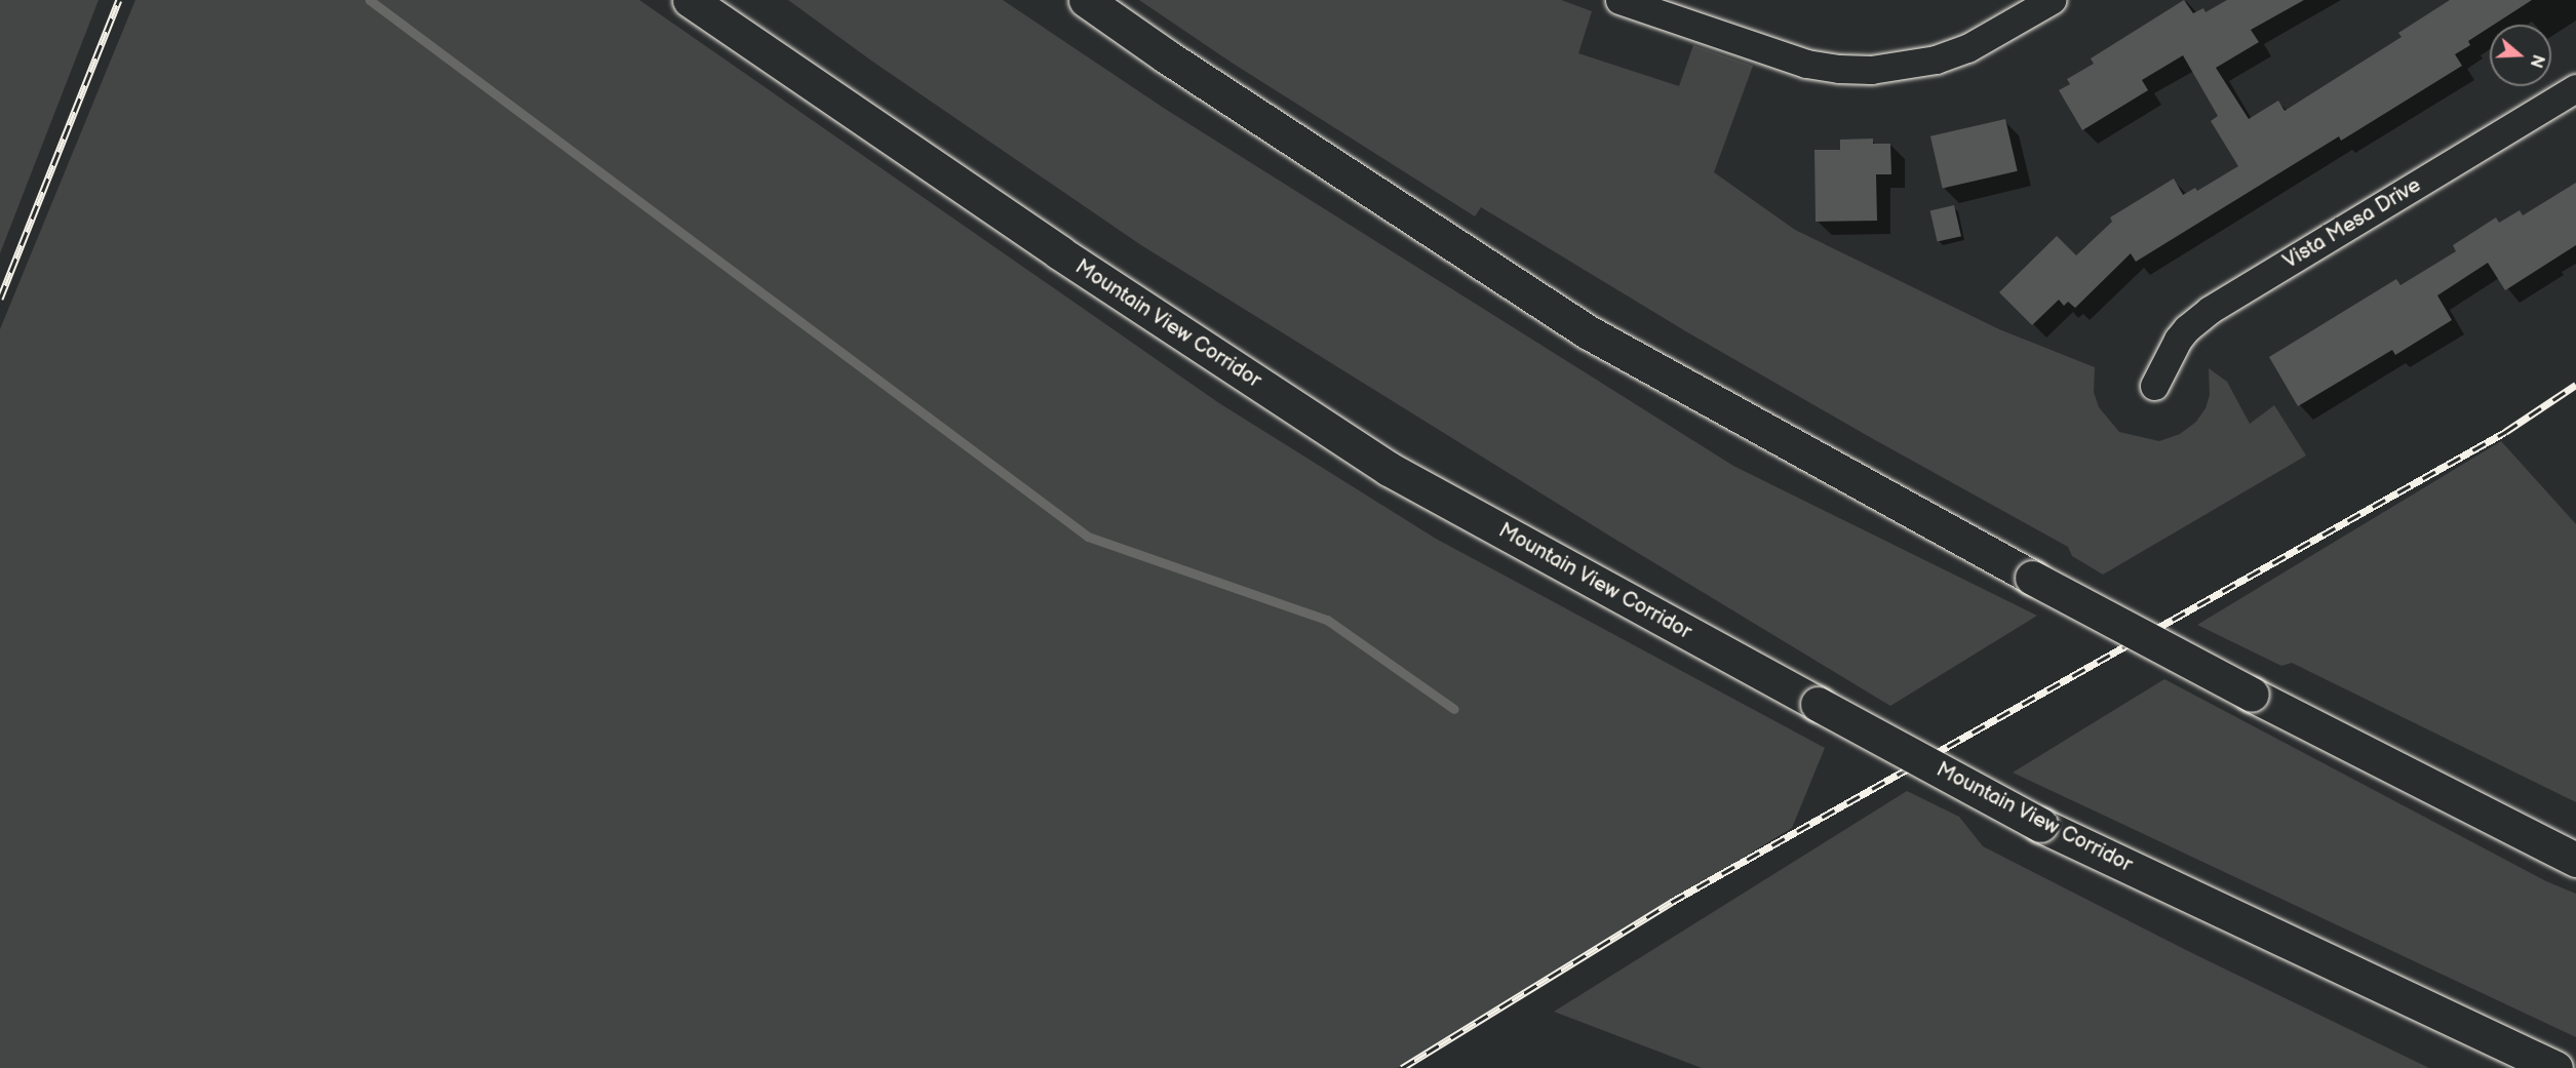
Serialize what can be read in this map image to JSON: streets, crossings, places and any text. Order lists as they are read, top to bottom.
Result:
{
  "streets": {
    "highway": ["Mountain View Corridor"],
    "street": ["Vista Mesa Drive"]
  },
  "north": "right"
}
